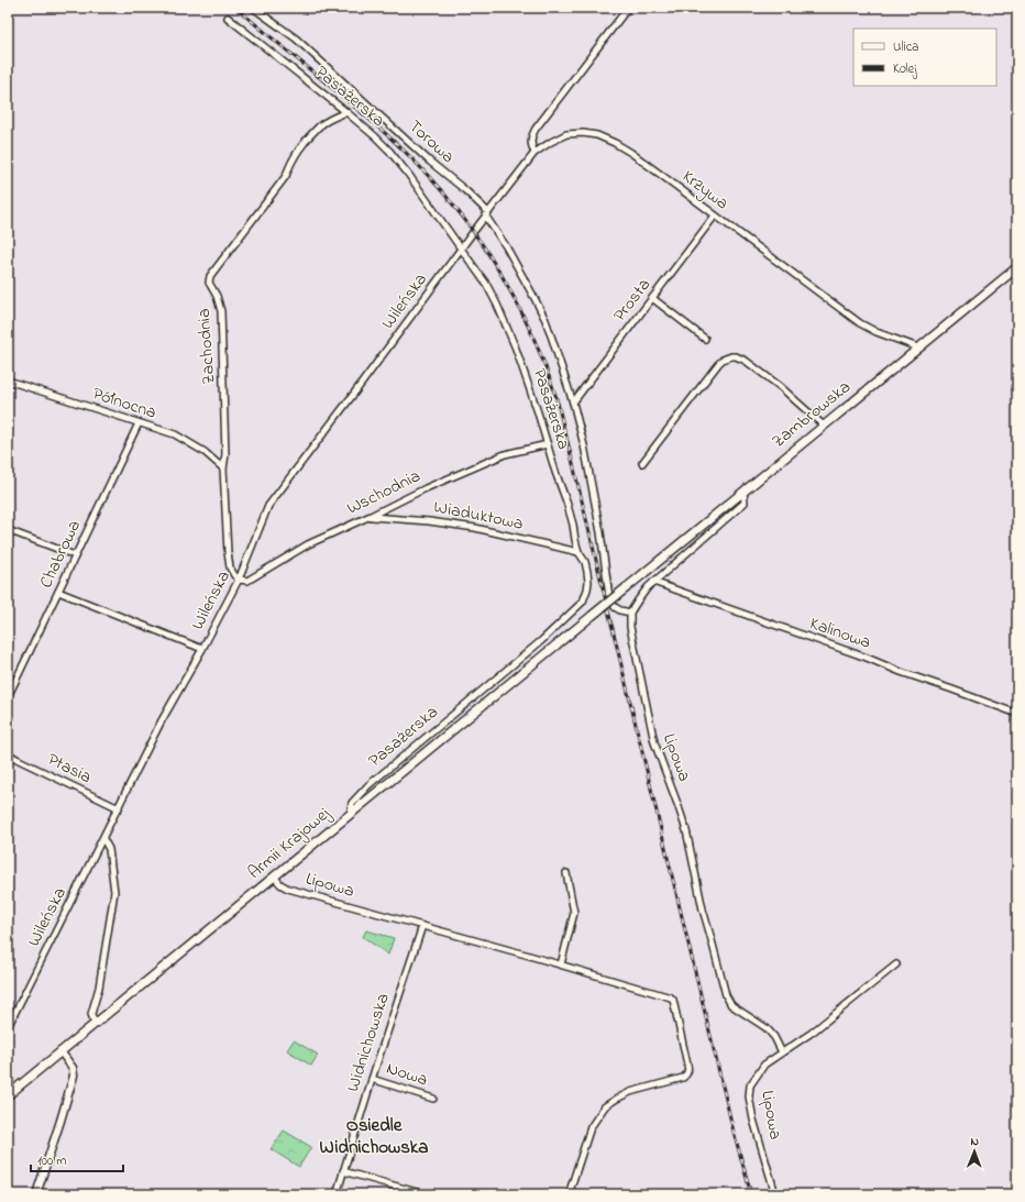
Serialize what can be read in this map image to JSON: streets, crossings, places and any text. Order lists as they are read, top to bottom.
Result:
{
  "streets": {
    "main road": ["Zambrowska", "Armii Krajowej"],
    "street": [
      "Pasażerska",
      "Torowa",
      "Krzywa",
      "Prosta",
      "Wileńska",
      "Zachodnia",
      "Północna",
      "Wschodnia",
      "Wiaduktowa",
      "Chabrowa",
      "Kalinowa",
      "Lipowa",
      "Ptasia",
      "Widnichowska",
      "Nowa"
    ]
  },
  "crossings": [
    ["Pasażerska", "Wileńska"],
    ["Pasażerska", "Zachodnia"],
    ["Pasażerska", "Wschodnia"],
    ["Pasażerska", "Wiaduktowa"],
    ["Pasażerska", "Armii Krajowej"],
    ["Torowa", "Krzywa"],
    ["Torowa", "Prosta"],
    ["Torowa", "Wileńska"],
    ["Torowa", "Lipowa"],
    ["Krzywa", "Prosta"],
    ["Krzywa", "Wileńska"],
    ["Krzywa", "Zambrowska"],
    ["Wileńska", "Zachodnia"],
    ["Wileńska", "Wschodnia"],
    ["Wileńska", "Ptasia"],
    ["Zachodnia", "Północna"],
    ["Zachodnia", "Wschodnia"],
    ["Północna", "Chabrowa"],
    ["Zambrowska", "Armii Krajowej"],
    ["Wschodnia", "Wiaduktowa"],
    ["Lipowa", "Armii Krajowej"],
    ["Lipowa", "Widnichowska"],
    ["Widnichowska", "Nowa"]
  ],
  "districts": ["Osiedle Widnichowska"],
  "legend": ["Ulica", "Kolej"],
  "scale_bar": "100 m",
  "north": "top"
}
